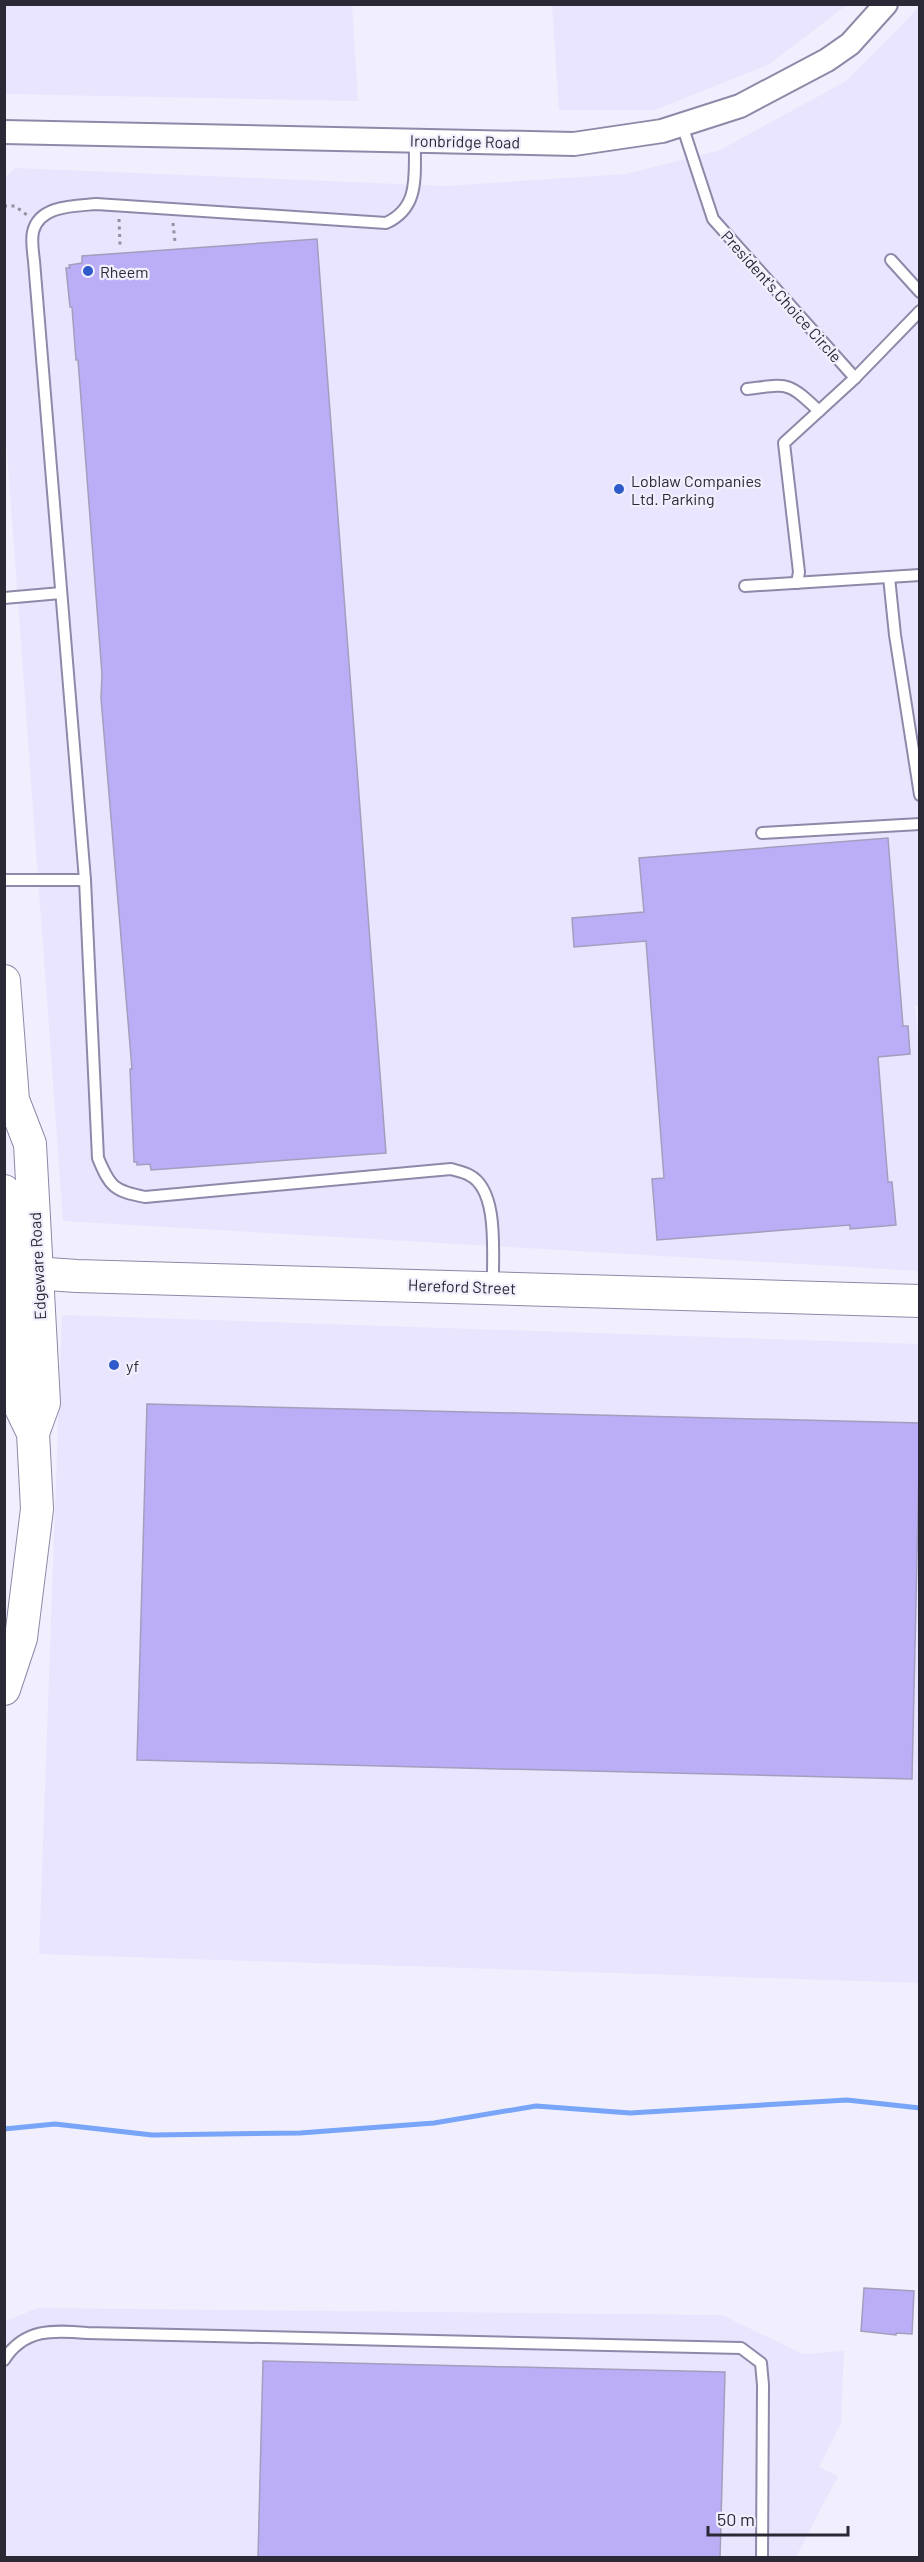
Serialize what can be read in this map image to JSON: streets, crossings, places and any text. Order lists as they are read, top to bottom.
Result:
{
  "streets": {
    "street": ["Ironbridge Road", "Edgeware Road", "Hereford Street"],
    "lane": ["President's Choice Circle"]
  },
  "crossings": [
    ["Ironbridge Road", "President's Choice Circle"],
    ["Edgeware Road", "Hereford Street"]
  ],
  "places": ["Rheem", "Loblaw Companies Ltd. Parking", "yf"],
  "scale_bar": "50 m"
}
